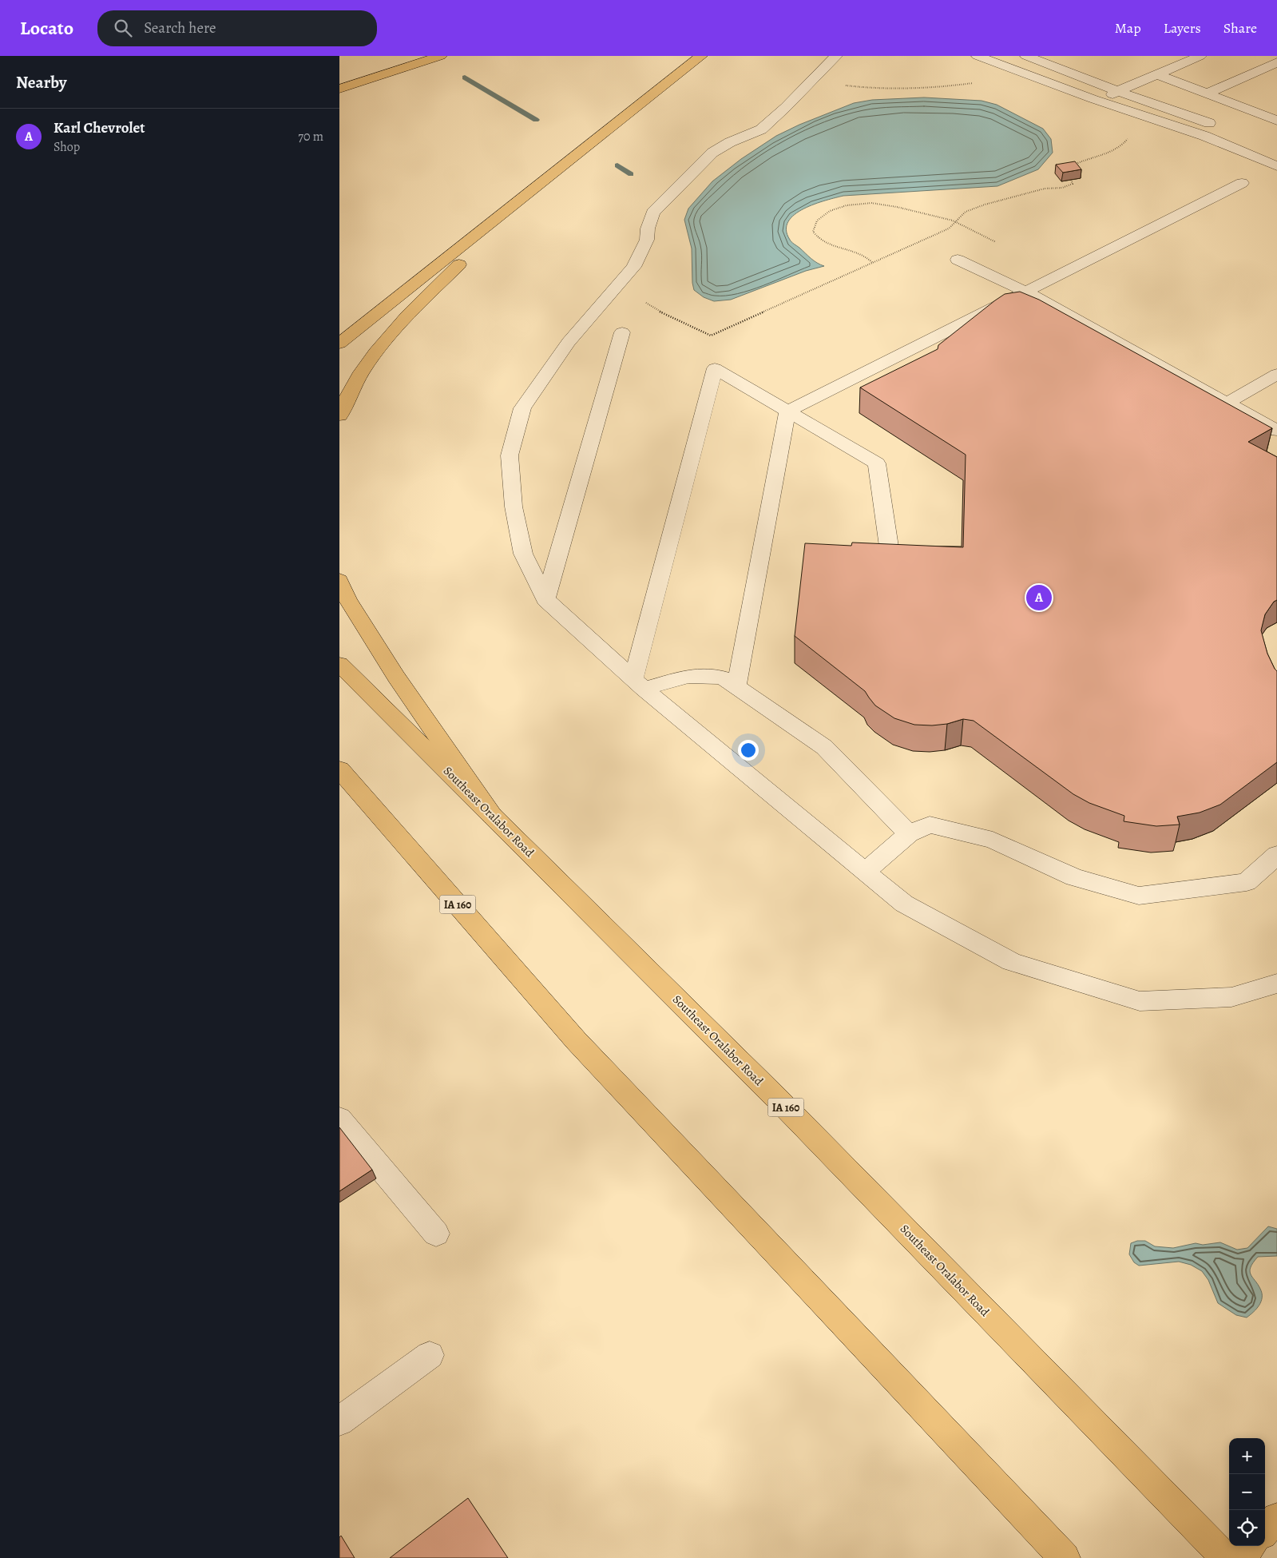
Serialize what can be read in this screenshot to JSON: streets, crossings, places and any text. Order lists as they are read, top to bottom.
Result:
{
  "streets": {
    "main road": ["Southeast Oralabor Road", "IA 160"]
  },
  "page": {
    "header": "Locato",
    "search": "Search here",
    "nav": ["Map", "Layers", "Share"],
    "heading": "Nearby",
    "list": [
      {
        "mark": "A",
        "name": "Karl Chevrolet",
        "note": "Shop",
        "value": "70 m"
      }
    ],
    "pins": "A",
    "map_buttons": ["+", "−"]
  }
}
